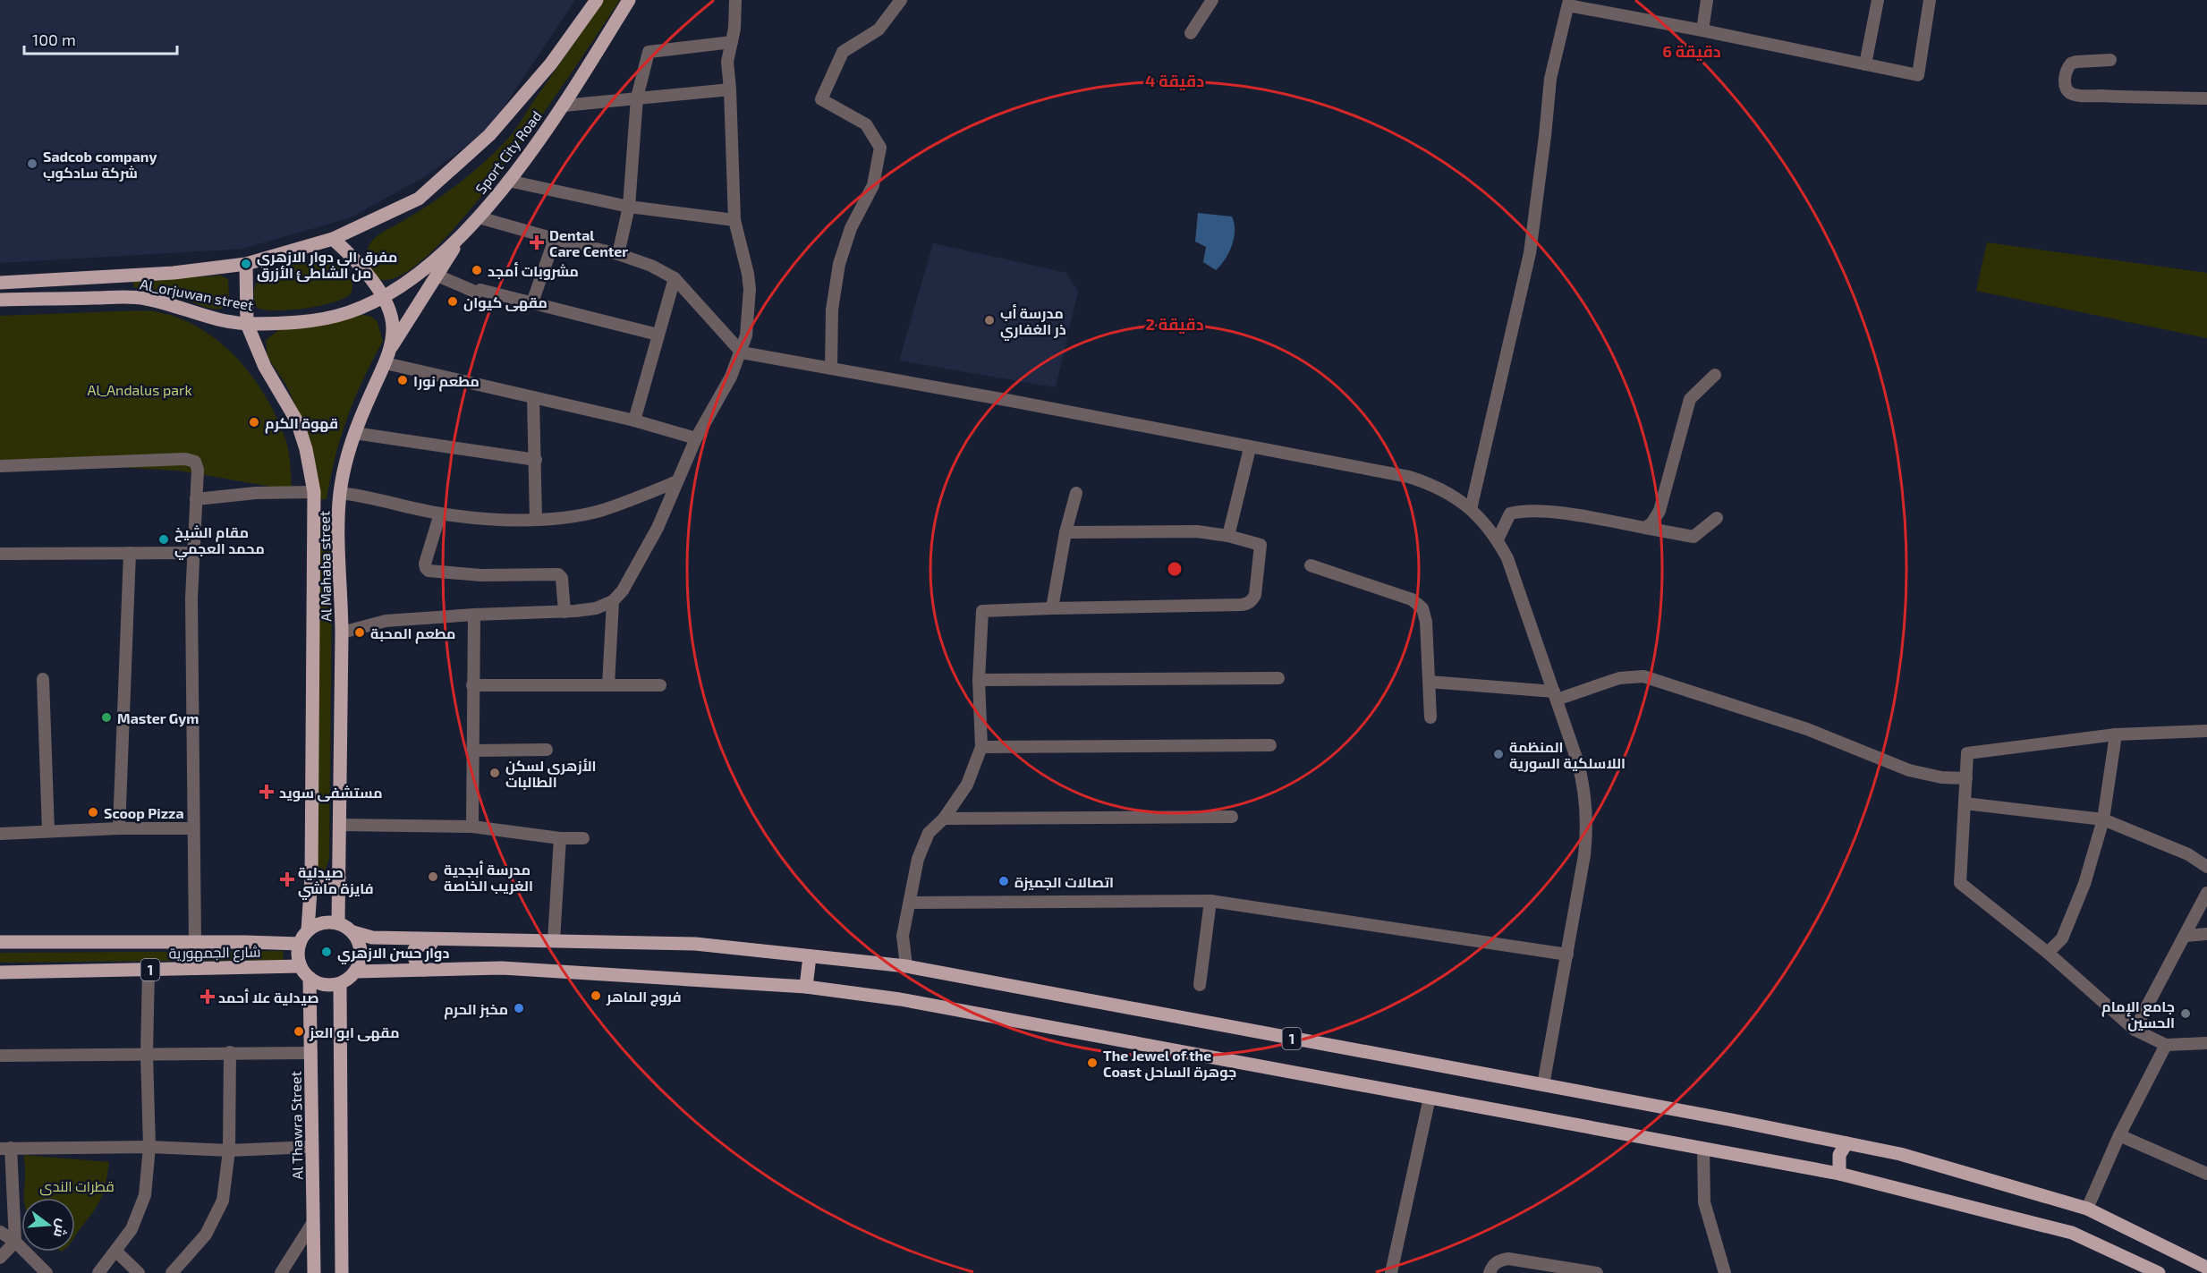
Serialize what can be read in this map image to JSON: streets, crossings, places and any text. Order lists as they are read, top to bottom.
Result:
{
  "streets": {
    "main road": [
      "Sport City Road",
      "Al_orjuwan street",
      "Al Mahaba street",
      "شارع الجمهورية",
      "1",
      "Al Thawra Street"
    ]
  },
  "crossings": [
    ["Sport City Road", "Al_orjuwan street"],
    ["Sport City Road", "Al Mahaba street"],
    ["Al_orjuwan street", "Al Mahaba street"],
    ["Al Mahaba street", "شارع الجمهورية"],
    ["Al Mahaba street", "1"],
    ["Al Mahaba street", "Al Thawra Street"],
    ["شارع الجمهورية", "1"],
    ["شارع الجمهورية", "Al Thawra Street"],
    ["1", "Al Thawra Street"]
  ],
  "parks": ["Al_Andalus park", "قطرات الندى"],
  "places": {
    "other": [
      "Sadcob company شركة سادكوب",
      "مفرق الى دوار الازهري من الشاطئ الأزرق",
      "مشروبات أمجد",
      "مقهى كيوان",
      "مدرسة أب ذر الغفاري",
      "مطعم نورا",
      "قهوة الكرم",
      "مقام الشيخ محمد العجمي",
      "مطعم المحبة",
      "Master Gym",
      "المنظمة اللاسلكية السورية",
      "الأزهري لسكن الطالبات",
      "Scoop Pizza",
      "مدرسة أبجدية الغريب الخاصة",
      "اتصالات الجميزة",
      "دوار حسن الازهري",
      "فروج الماهر",
      "مخبز الحرم",
      "جامع الإمام الحسين",
      "مقهى ابو العز",
      "The Jewel of the Coast جوهرة الساحل"
    ],
    "health": [
      "Dental Care Center",
      "مستشفى سويد",
      "صيدلية فايزة ماشي",
      "صيدلية علا أحمد"
    ]
  },
  "scale_bar": "100 m",
  "north": "right",
  "rings": ["6 دقيقة", "4 دقيقة", "2 دقيقة"]
}
